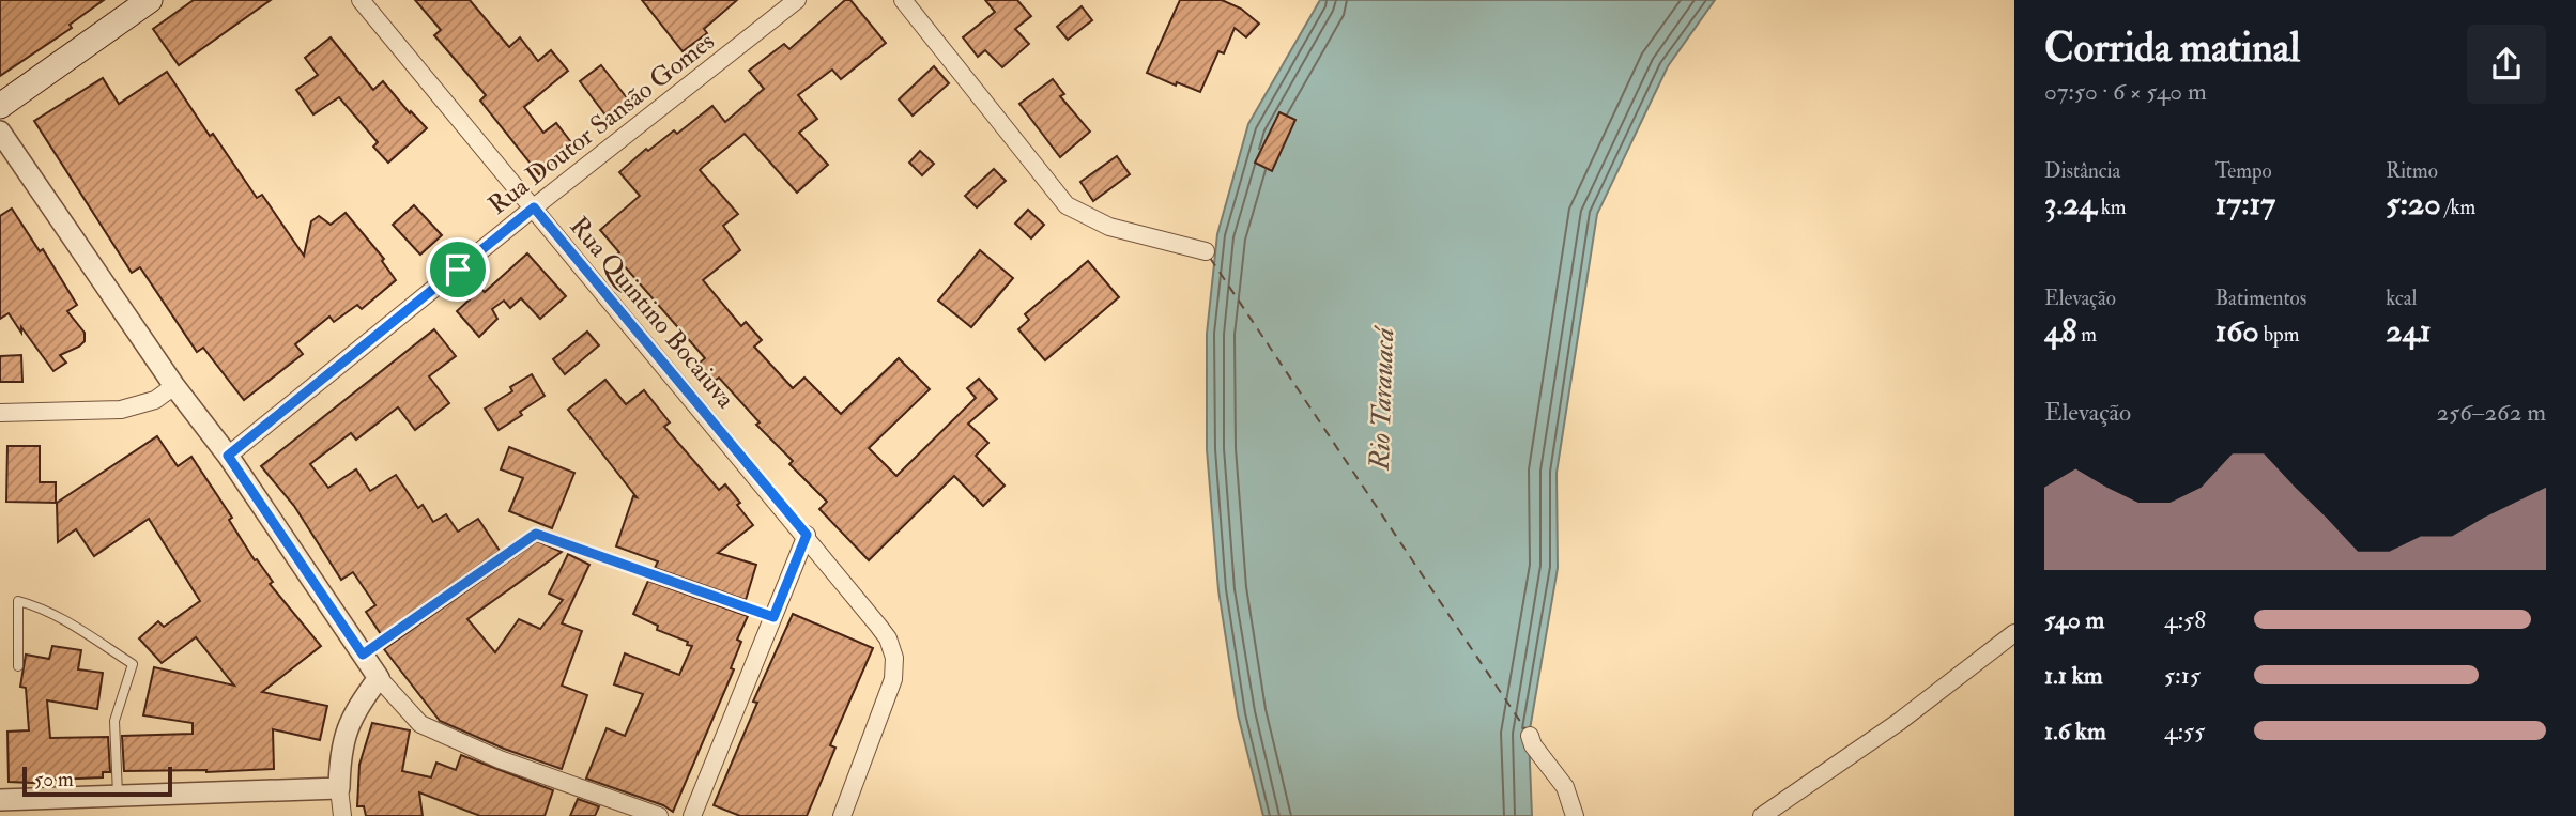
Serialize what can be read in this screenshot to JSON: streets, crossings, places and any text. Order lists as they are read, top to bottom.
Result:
{
  "streets": {
    "street": ["Rua Doutor Sansão Gomes", "Rua Quintino Bocaiuva"]
  },
  "crossings": [
    ["Rua Doutor Sansão Gomes", "Rua Quintino Bocaiuva"]
  ],
  "water": ["Rio Tarauacá"],
  "scale_bar": "50 m",
  "page": {
    "heading": ["Corrida matinal", "07:50 · 6 × 540 m"],
    "stats": [
      ["Distância", "3.24 km"],
      ["Tempo", "17:17"],
      ["Ritmo", "5:20 /km"],
      ["Elevação", "48 m"],
      ["Batimentos", "160 bpm"],
      ["kcal", "241"]
    ],
    "chart": ["Elevação", "256–262 m"],
    "list": [
      {
        "name": "540 m",
        "note": "4:58"
      },
      {
        "name": "1.1 km",
        "note": "5:15"
      },
      {
        "name": "1.6 km",
        "note": "4:55"
      }
    ],
    "scale": "50 m"
  }
}
